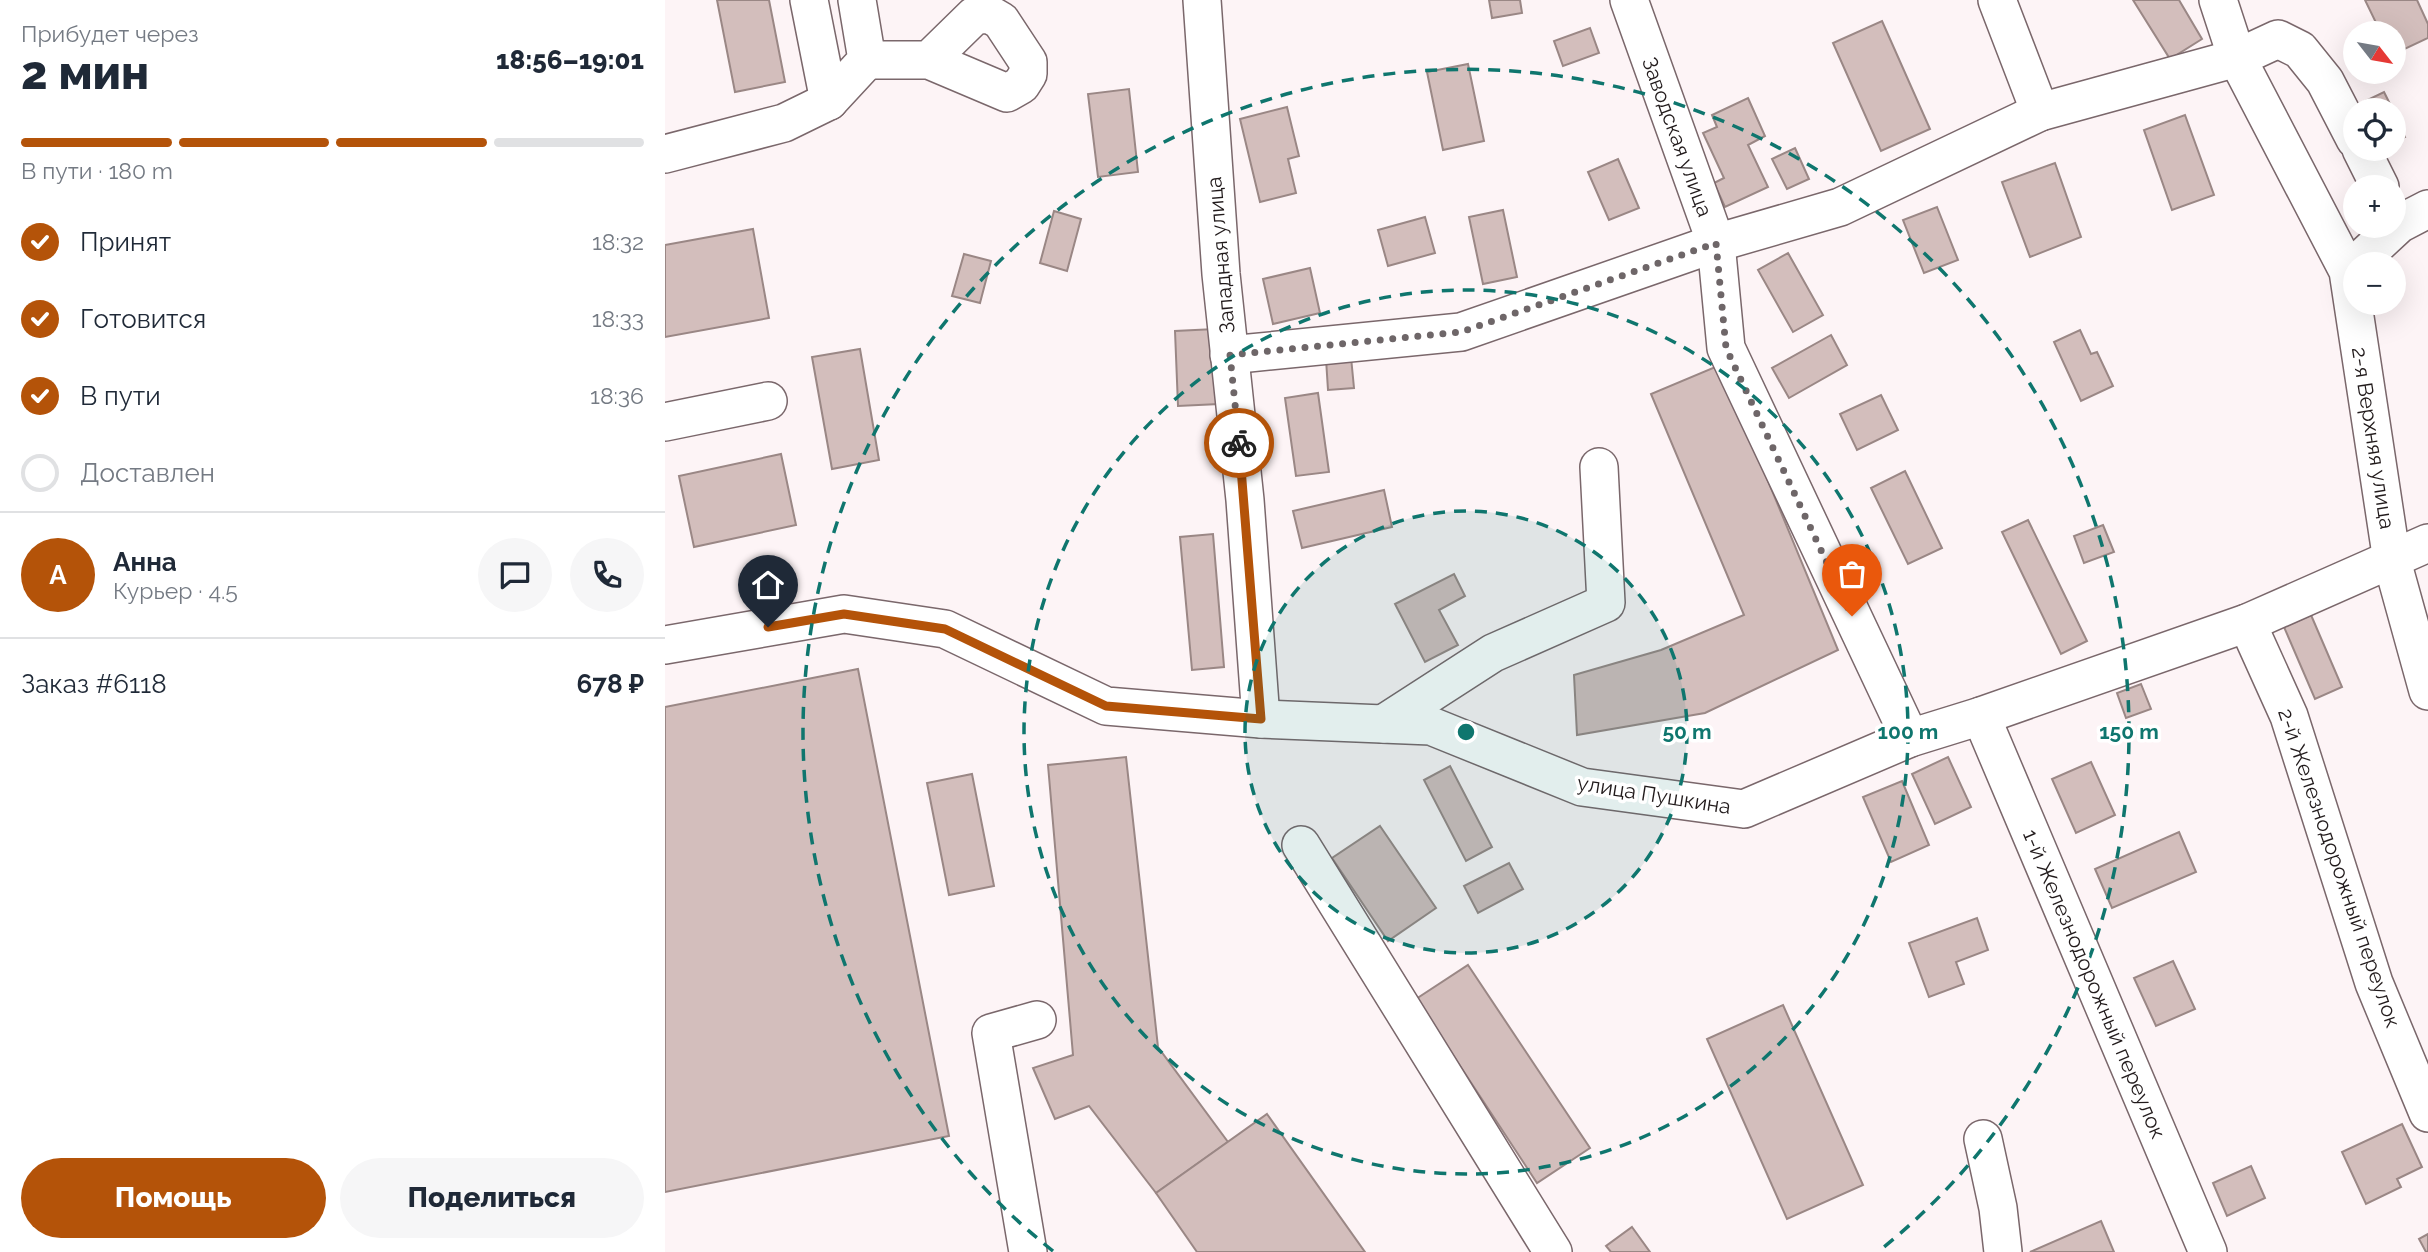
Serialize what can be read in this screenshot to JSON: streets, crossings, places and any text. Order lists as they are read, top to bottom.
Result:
{
  "streets": {
    "street": [
      "Заводская улица",
      "Западная улица",
      "2-я Верхняя улица",
      "улица Пушкина",
      "2-й Железнодорожный переулок",
      "1-й Железнодорожный переулок"
    ]
  },
  "crossings": [
    ["Заводская улица", "улица Пушкина"],
    ["Западная улица", "улица Пушкина"],
    ["2-я Верхняя улица", "улица Пушкина"],
    ["улица Пушкина", "2-й Железнодорожный переулок"],
    ["улица Пушкина", "1-й Железнодорожный переулок"]
  ],
  "north": "bottom right",
  "page": {
    "heading": ["2 мин", "Прибудет через", "18:56–19:01"],
    "panel": [
      "Анна",
      "Курьер · 4.5",
      "Заказ #6118",
      "678 ₽"
    ],
    "map_buttons": ["+", "−"],
    "bar": "В пути · 180 m",
    "list": [
      ["Принят", "18:32"],
      ["Готовится", "18:33"],
      ["В пути", "18:36"],
      "Доставлен"
    ],
    "round": "А",
    "buttons": ["Помощь", "Поделиться"]
  },
  "rings": ["50 m", "100 m", "150 m"]
}
